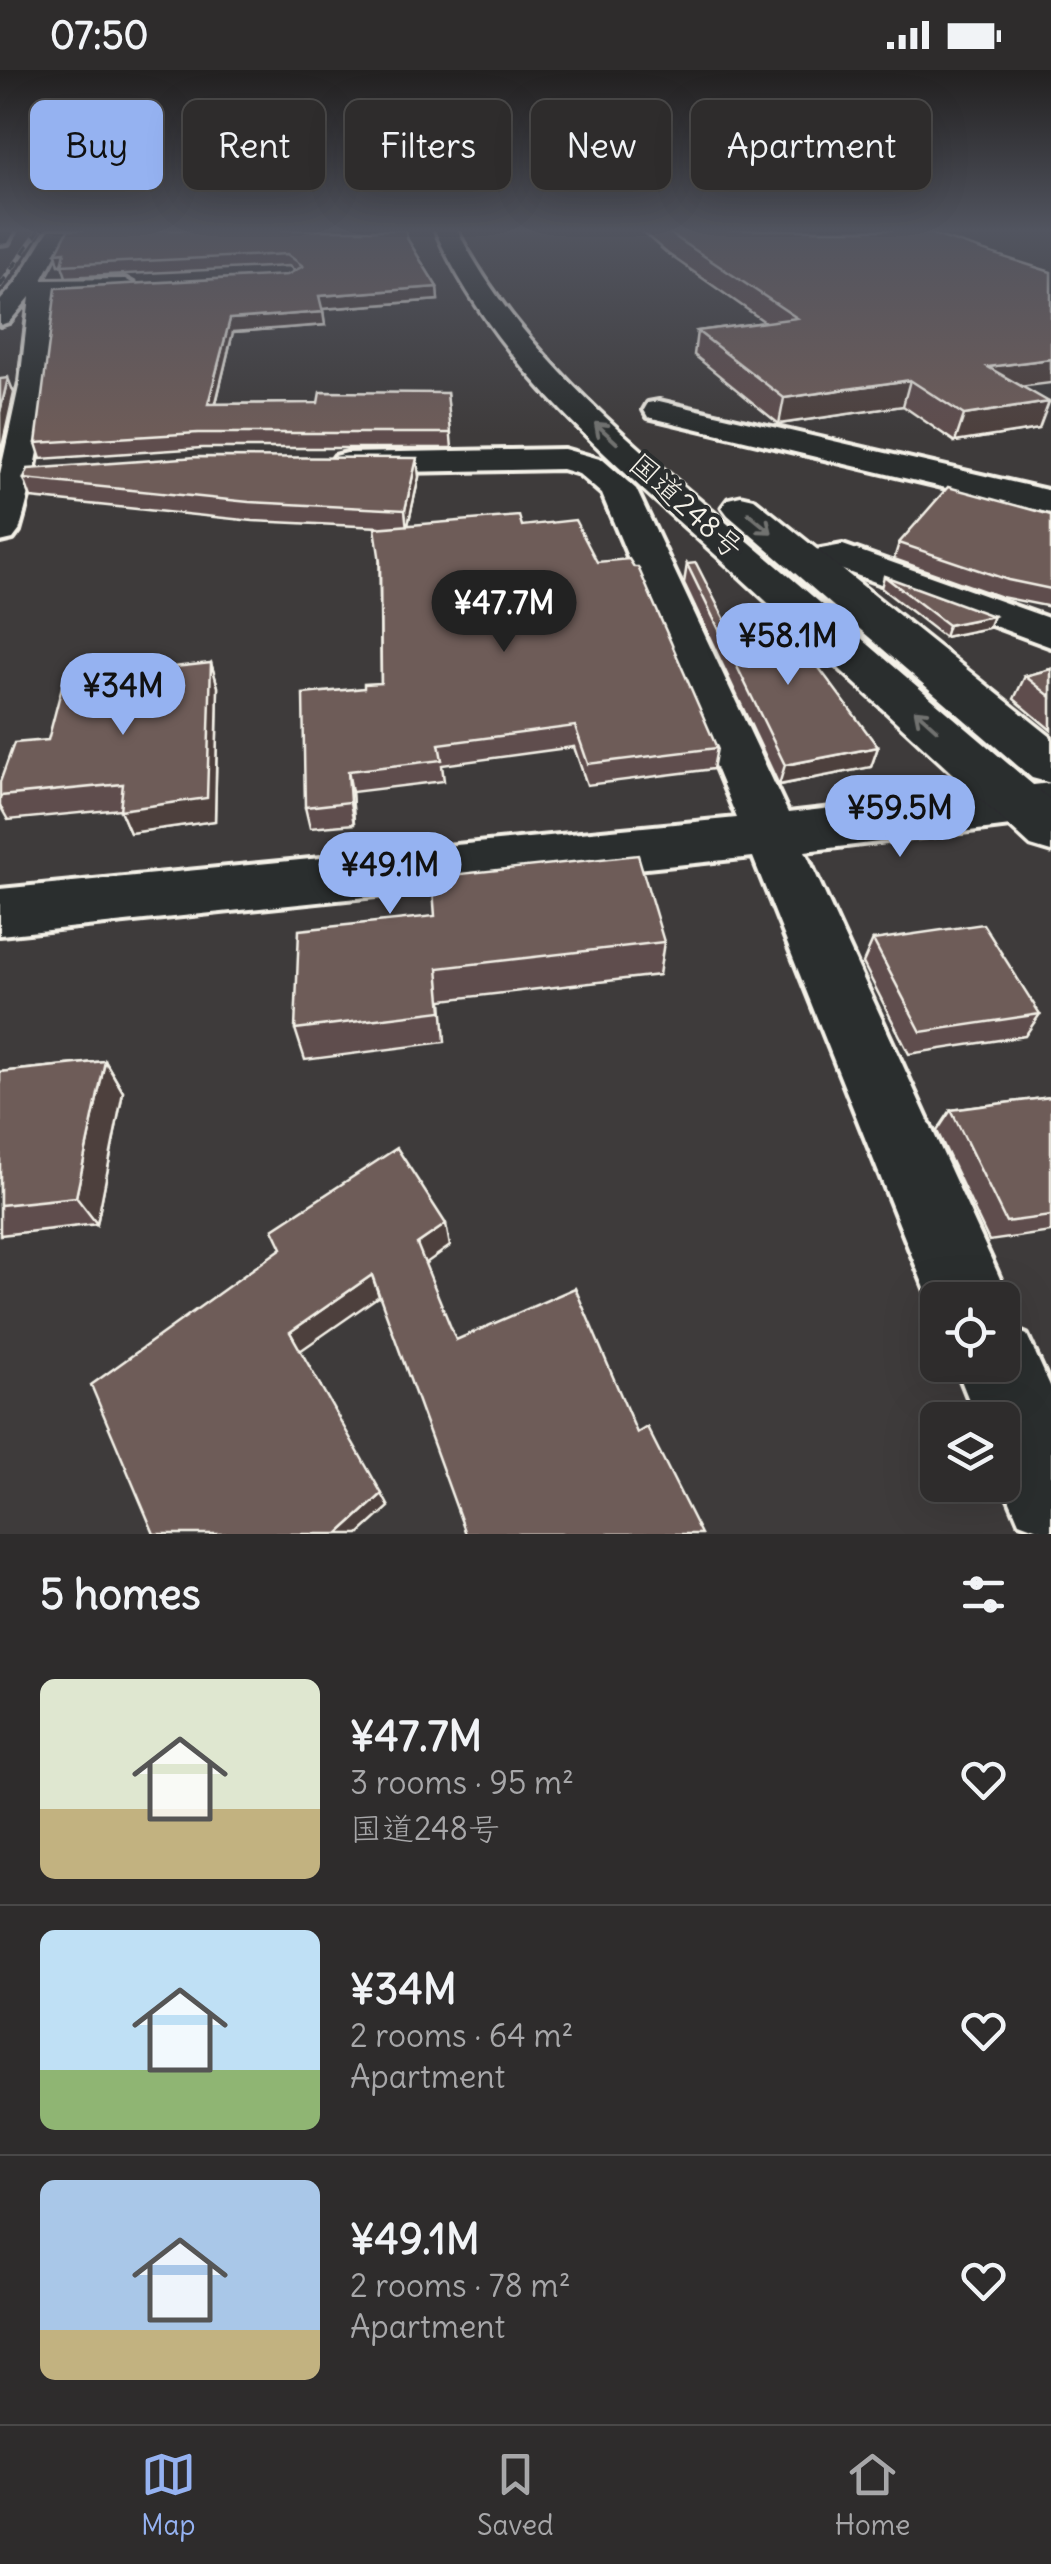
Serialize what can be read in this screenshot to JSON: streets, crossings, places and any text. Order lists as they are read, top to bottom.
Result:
{
  "streets": {
    "highway": ["国道248号"]
  },
  "page": {
    "status": "07:50",
    "chip": [
      "Buy",
      "Rent",
      "Filters",
      "New",
      "Apartment"
    ],
    "price": [
      "¥47.7M",
      "¥58.1M",
      "¥34M",
      "¥59.5M",
      "¥49.1M"
    ],
    "heading": "5 homes",
    "list": [
      {
        "name": "¥47.7M",
        "note": "3 rooms · 95 m² · 国道248号"
      },
      {
        "name": "¥34M",
        "note": "2 rooms · 64 m² · Apartment"
      },
      {
        "name": "¥49.1M",
        "note": "2 rooms · 78 m² · Apartment"
      }
    ],
    "tabs": ["Map", "Saved", "Home"]
  }
}
